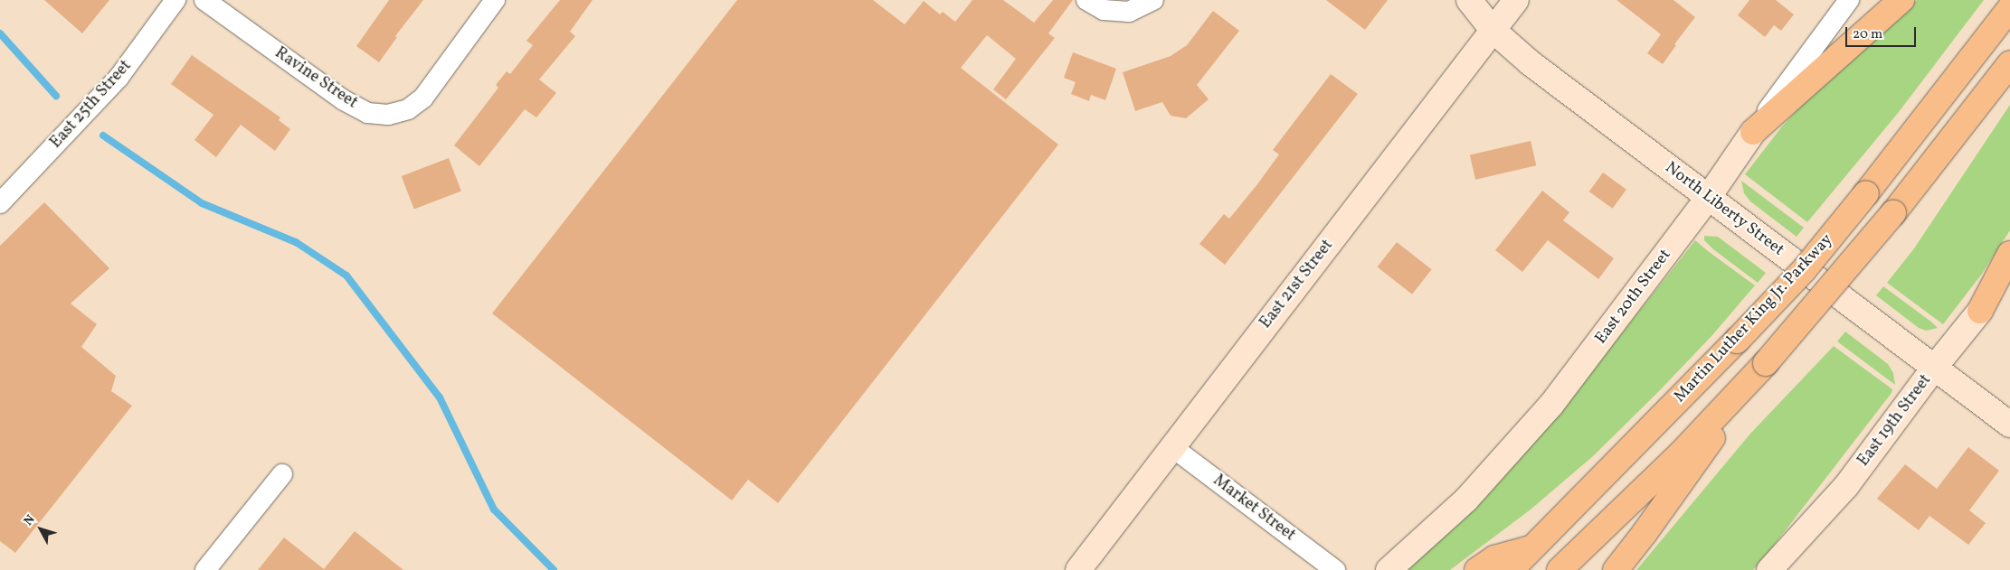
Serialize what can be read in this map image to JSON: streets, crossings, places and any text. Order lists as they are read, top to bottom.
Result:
{
  "streets": {
    "highway": ["Martin Luther King Jr. Parkway"],
    "street": [
      "Ravine Street",
      "East 25th Street",
      "North Liberty Street",
      "East 21st Street",
      "East 20th Street",
      "East 19th Street",
      "Market Street"
    ]
  },
  "crossings": [
    ["North Liberty Street", "East 21st Street"],
    ["North Liberty Street", "East 20th Street"],
    ["North Liberty Street", "East 19th Street"],
    ["East 21st Street", "Market Street"]
  ],
  "scale_bar": "20 m",
  "north": "top left"
}
